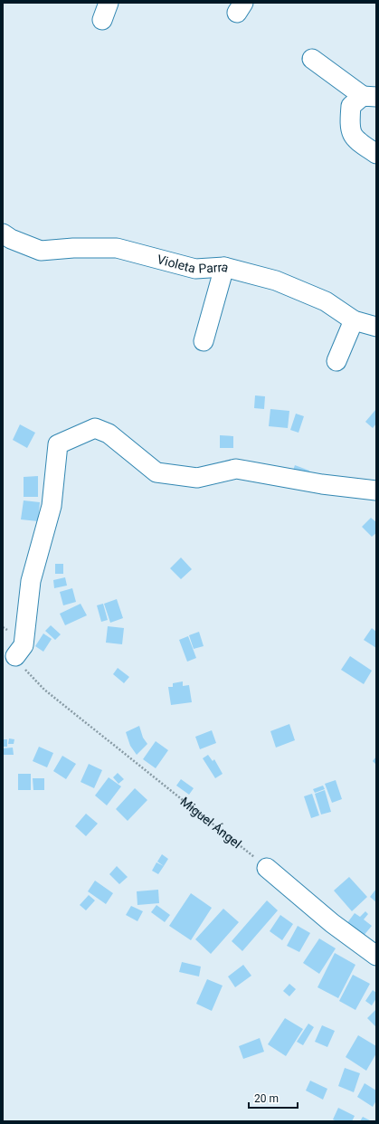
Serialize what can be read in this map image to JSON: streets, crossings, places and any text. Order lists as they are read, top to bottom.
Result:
{
  "streets": {
    "street": ["Violeta Parra"],
    "path": ["Miguel Ángel"]
  },
  "scale_bar": "20 m"
}
